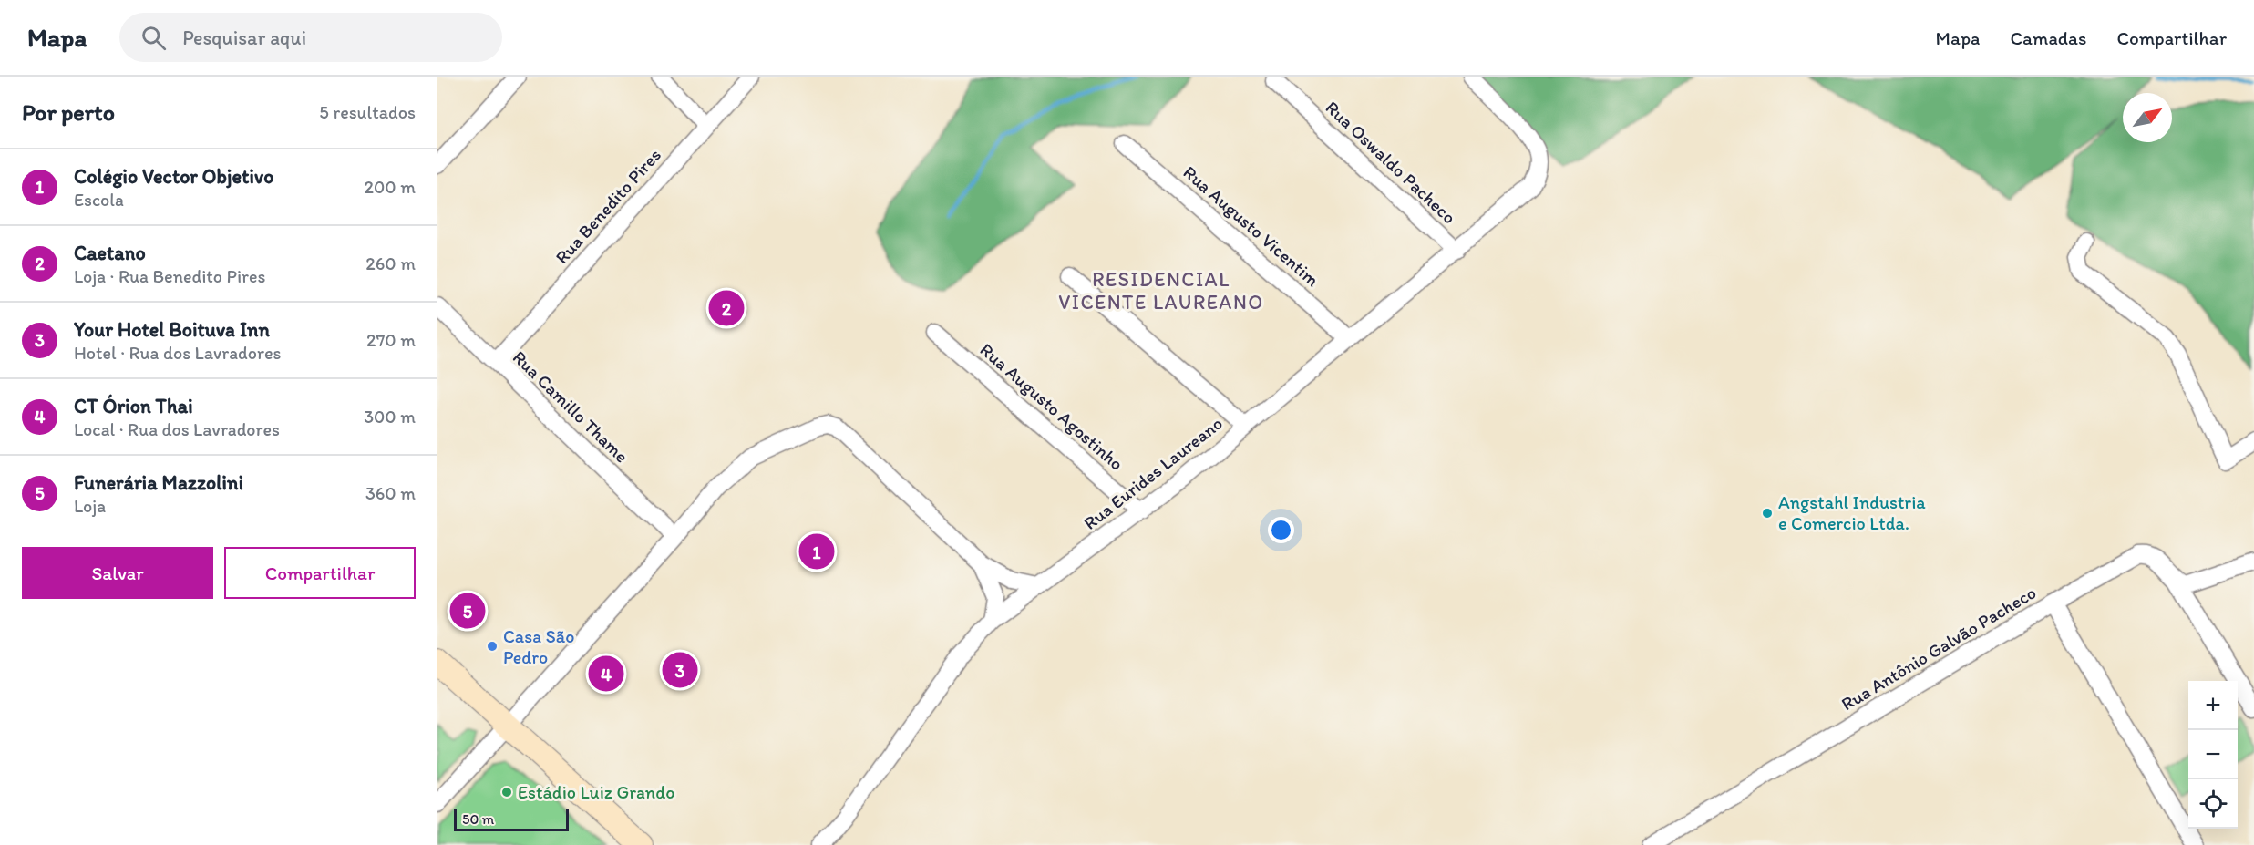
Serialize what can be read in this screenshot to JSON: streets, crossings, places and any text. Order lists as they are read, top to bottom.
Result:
{
  "streets": {
    "street": [
      "Rua Oswaldo Pacheco",
      "Rua Benedito Pires",
      "Rua Augusto Vicentim",
      "Rua Camillo Thame",
      "Rua Augusto Agostinho",
      "Rua Eurides Laureano",
      "Rua Antônio Galvão Pacheco"
    ]
  },
  "crossings": [
    ["Rua Oswaldo Pacheco", "Rua Eurides Laureano"],
    ["Rua Benedito Pires", "Rua Camillo Thame"],
    ["Rua Augusto Vicentim", "Rua Eurides Laureano"],
    ["Rua Augusto Agostinho", "Rua Eurides Laureano"]
  ],
  "districts": ["RESIDENCIAL VICENTE LAUREANO"],
  "places": ["Angstahl Industria e Comercio Ltda.", "Casa São Pedro", "Estádio Luiz Grando"],
  "scale_bar": "50 m",
  "north": "top right",
  "page": {
    "header": "Mapa",
    "search": "Pesquisar aqui",
    "nav": ["Mapa", "Camadas", "Compartilhar"],
    "heading": ["Por perto", "5 resultados"],
    "list": [
      {
        "mark": "1",
        "name": "Colégio Vector Objetivo",
        "note": "Escola",
        "value": "200 m"
      },
      {
        "mark": "2",
        "name": "Caetano",
        "note": "Loja · Rua Benedito Pires",
        "value": "260 m"
      },
      {
        "mark": "3",
        "name": "Your Hotel Boituva Inn",
        "note": "Hotel · Rua dos Lavradores",
        "value": "270 m"
      },
      {
        "mark": "4",
        "name": "CT Órion Thai",
        "note": "Local · Rua dos Lavradores",
        "value": "300 m"
      },
      {
        "mark": "5",
        "name": "Funerária Mazzolini",
        "note": "Loja",
        "value": "360 m"
      }
    ],
    "pins": [
      "2",
      "1",
      "5",
      "3",
      "4"
    ],
    "buttons": ["Salvar", "Compartilhar"],
    "map_buttons": ["+", "−"],
    "scale": "50 m"
  }
}
